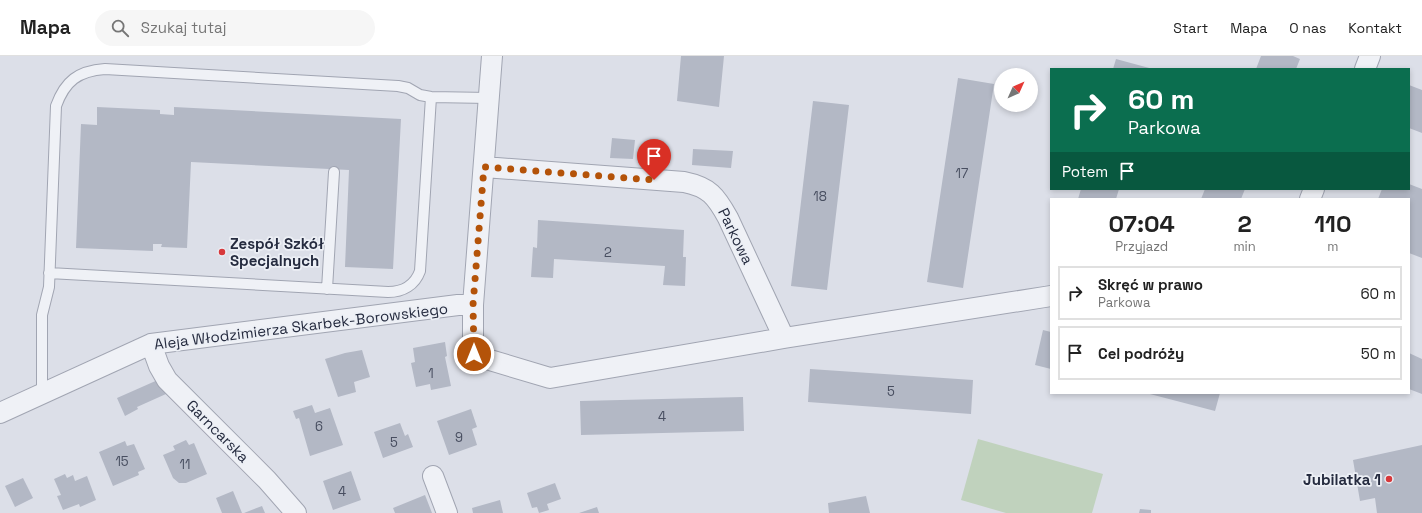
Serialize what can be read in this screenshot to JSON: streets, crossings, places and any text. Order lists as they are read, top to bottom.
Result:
{
  "streets": {
    "street": ["Parkowa", "Aleja Włodzimierza Skarbek-Borowskiego", "Garncarska"]
  },
  "crossings": [
    ["Aleja Włodzimierza Skarbek-Borowskiego", "Garncarska"]
  ],
  "places": ["Zespół Szkół Specjalnych", "Jubilatka 1"],
  "house_numbers": [
    "17",
    "18",
    "2",
    "1",
    "5",
    "4",
    "6",
    "9",
    "5",
    "15",
    "11",
    "4"
  ],
  "north": "top right",
  "page": {
    "header": "Mapa",
    "search": "Szukaj tutaj",
    "nav": [
      "Start",
      "Mapa",
      "O nas",
      "Kontakt"
    ],
    "turn": ["60 m", "Parkowa"],
    "then": "Potem",
    "eta": [
      "07:04",
      "Przyjazd",
      "2",
      "min",
      "110",
      "m"
    ],
    "list": [
      {
        "name": "Skręć w prawo",
        "note": "Parkowa",
        "value": "60 m"
      },
      {
        "name": "Cel podróży",
        "value": "50 m"
      }
    ]
  }
}
